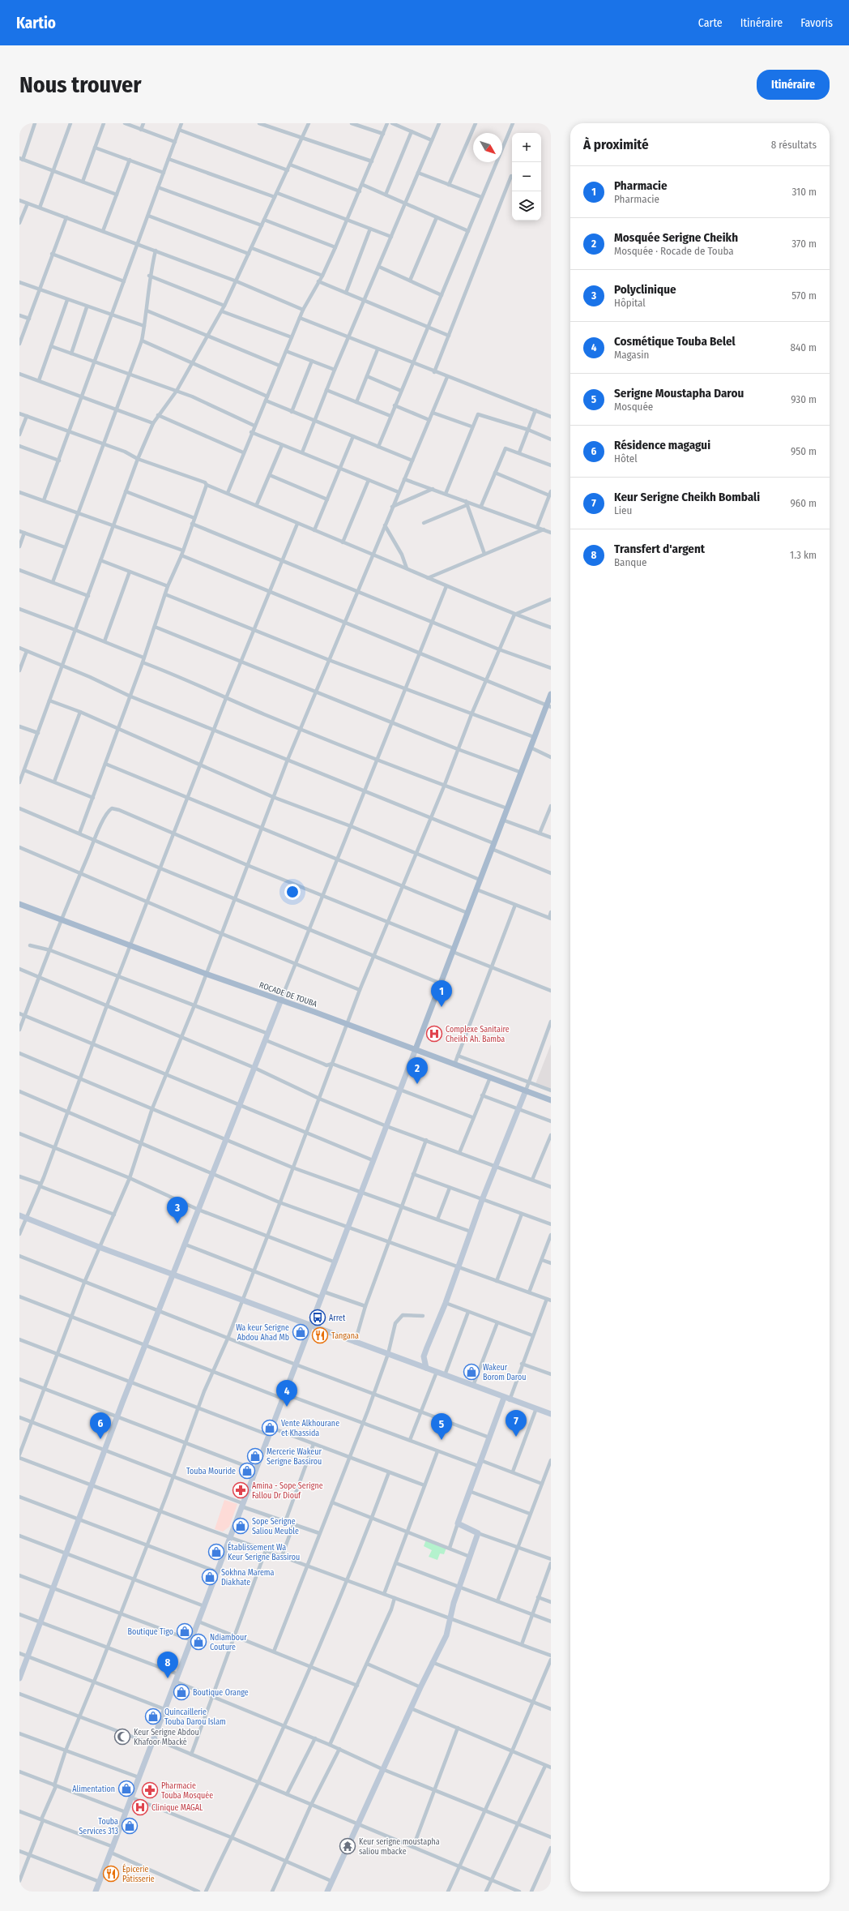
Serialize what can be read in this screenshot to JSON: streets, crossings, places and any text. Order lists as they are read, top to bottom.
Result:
{
  "streets": {
    "main road": ["ROCADE DE TOUBA"]
  },
  "places": {
    "hospital": ["Complexe Sanitaire Cheikh Ah. Bamba", "Clinique MAGAL"],
    "bus stop": ["Arret"],
    "shop": [
      "Wa keur Serigne Abdou Ahad Mb",
      "Wakeur Borom Darou",
      "Vente Alkhourane et Khassida",
      "Mercerie Wakeur Serigne Bassirou",
      "Touba Mouride",
      "Sope Serigne Saliou Meuble",
      "Établissement Wa Keur Serigne Bassirou",
      "Sokhna Marema Diakhate",
      "Boutique Tigo",
      "Ndiambour Couture",
      "Boutique Orange",
      "Quincaillerie Touba Darou Islam",
      "Alimentation",
      "Touba Services 313"
    ],
    "restaurant": ["Tangana", "Épicerie Pâtisserie"],
    "pharmacy": ["Amina - Sope Serigne Fallou Dr Diouf", "Pharmacie Touba Mosquée"],
    "mosque": ["Keur Serigne Abdou Khafoor Mbacké"],
    "temple": ["Keur serigne moustapha saliou mbacke"]
  },
  "north": "bottom right",
  "page": {
    "header": "Kartio",
    "nav": ["Carte", "Itinéraire", "Favoris"],
    "buttons": "Itinéraire",
    "title": "Nous trouver",
    "heading": ["À proximité", "8 résultats"],
    "map_buttons": ["+", "−"],
    "list": [
      {
        "mark": "1",
        "name": "Pharmacie",
        "note": "Pharmacie",
        "value": "310 m"
      },
      {
        "mark": "2",
        "name": "Mosquée Serigne Cheikh",
        "note": "Mosquée · Rocade de Touba",
        "value": "370 m"
      },
      {
        "mark": "3",
        "name": "Polyclinique",
        "note": "Hôpital",
        "value": "570 m"
      },
      {
        "mark": "4",
        "name": "Cosmétique Touba Belel",
        "note": "Magasin",
        "value": "840 m"
      },
      {
        "mark": "5",
        "name": "Serigne Moustapha Darou",
        "note": "Mosquée",
        "value": "930 m"
      },
      {
        "mark": "6",
        "name": "Résidence magagui",
        "note": "Hôtel",
        "value": "950 m"
      },
      {
        "mark": "7",
        "name": "Keur Serigne Cheikh Bombali",
        "note": "Lieu",
        "value": "960 m"
      },
      {
        "mark": "8",
        "name": "Transfert d'argent",
        "note": "Banque",
        "value": "1.3 km"
      }
    ],
    "pins": [
      "1",
      "2",
      "3",
      "4",
      "7",
      "6",
      "5",
      "8"
    ]
  }
}
